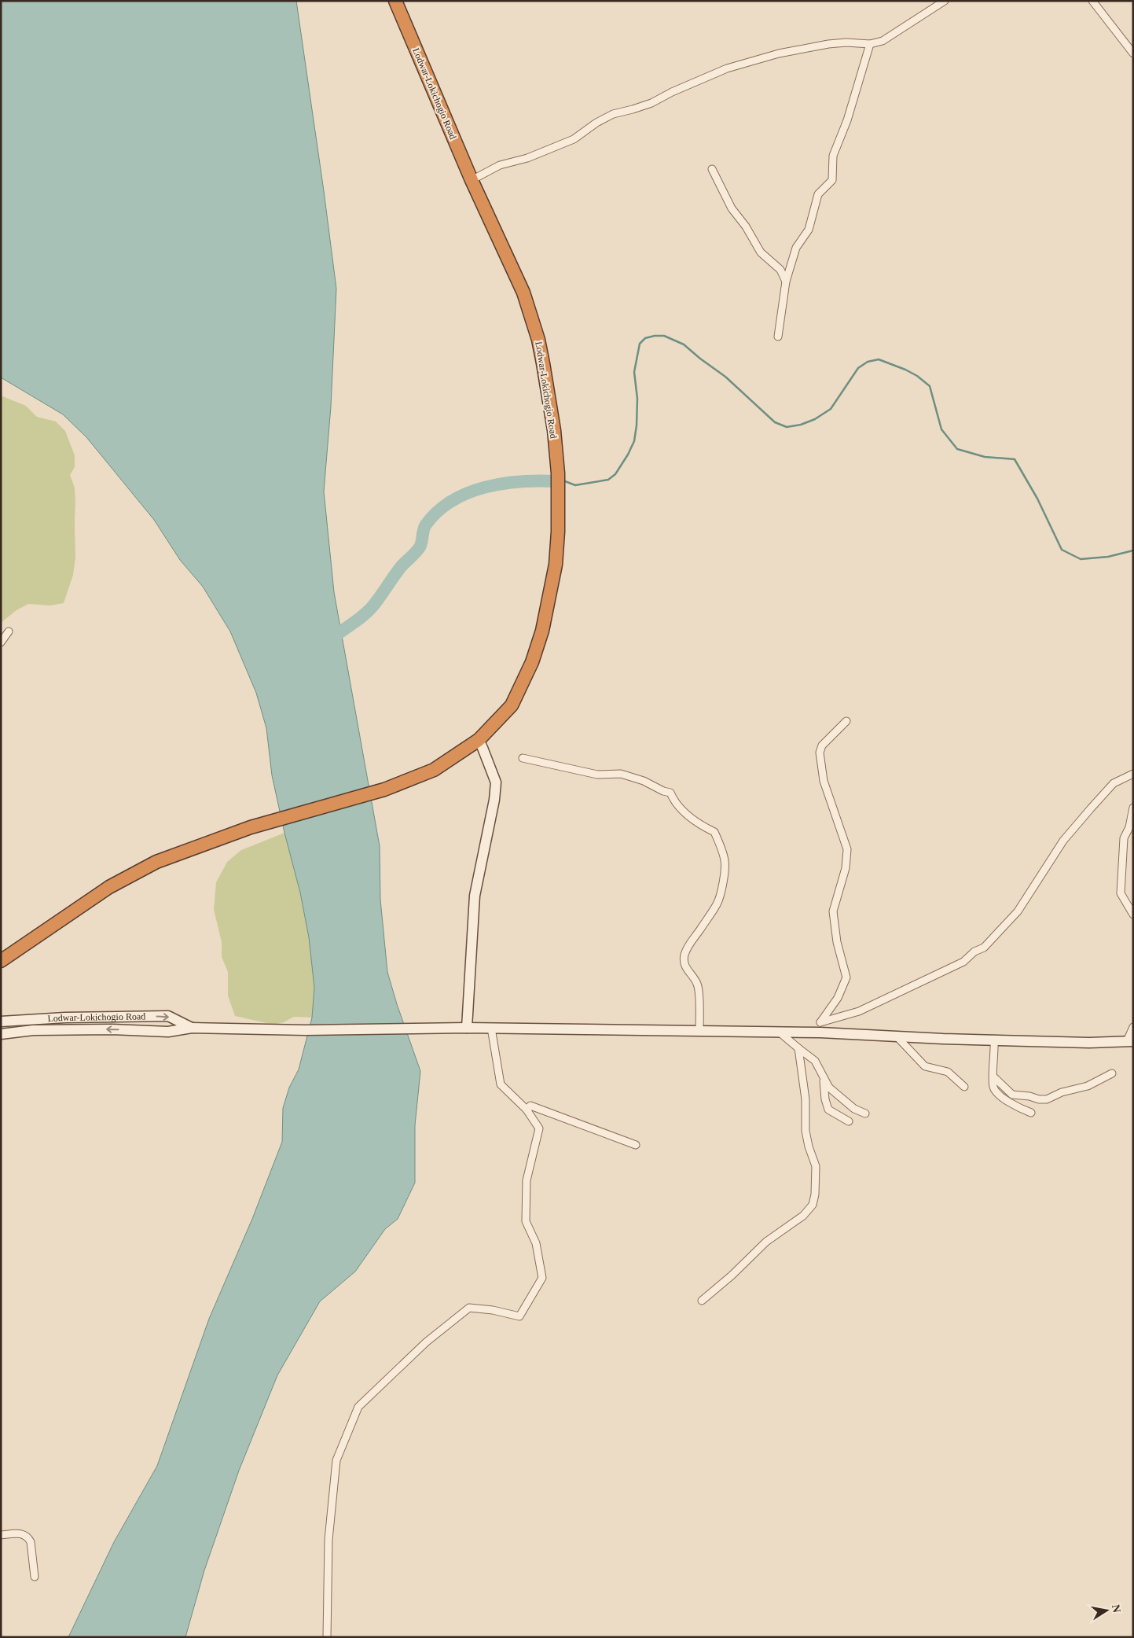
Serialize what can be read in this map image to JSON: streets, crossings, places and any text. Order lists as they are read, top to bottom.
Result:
{
  "streets": {
    "highway": ["Lodwar-Lokichogio Road"]
  },
  "north": "right"
}
